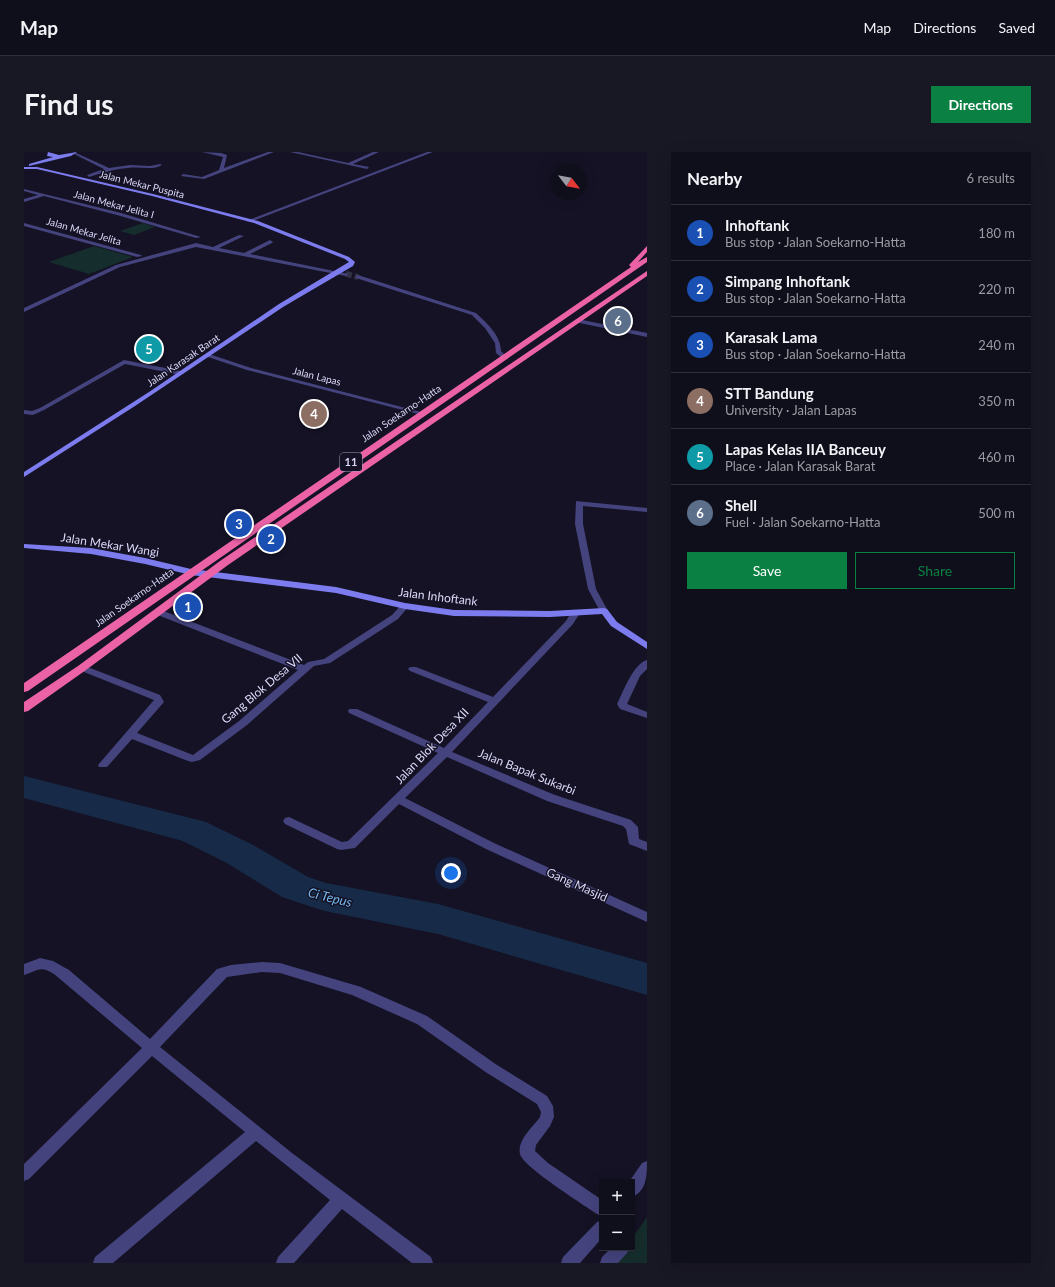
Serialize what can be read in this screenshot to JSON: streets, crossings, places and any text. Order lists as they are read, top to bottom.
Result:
{
  "streets": {
    "highway": ["Jalan Soekarno-Hatta", "11"],
    "street": [
      "Jalan Mekar Puspita",
      "Jalan Mekar Jelita I",
      "Jalan Mekar Jelita",
      "Jalan Karasak Barat",
      "Jalan Lapas",
      "Jalan Mekar Wangi",
      "Jalan Inhoftank",
      "Gang Blok Desa VII",
      "Jalan Blok Desa XII",
      "Jalan Bapak Sukarbi",
      "Gang Masjid"
    ]
  },
  "crossings": [
    ["Jalan Mekar Puspita", "Jalan Karasak Barat"],
    ["Jalan Karasak Barat", "Jalan Lapas"],
    ["Jalan Lapas", "Jalan Soekarno-Hatta"],
    ["Jalan Soekarno-Hatta", "11"],
    ["Jalan Soekarno-Hatta", "Jalan Mekar Wangi"],
    ["Jalan Soekarno-Hatta", "Jalan Inhoftank"],
    ["Jalan Mekar Wangi", "Jalan Inhoftank"],
    ["Jalan Inhoftank", "Gang Blok Desa VII"],
    ["Jalan Inhoftank", "Jalan Blok Desa XII"],
    ["Jalan Blok Desa XII", "Jalan Bapak Sukarbi"],
    ["Jalan Blok Desa XII", "Gang Masjid"]
  ],
  "water": ["Ci Tepus"],
  "north": "bottom right",
  "page": {
    "header": "Map",
    "nav": ["Map", "Directions", "Saved"],
    "buttons": [
      "Directions",
      ["Save", "Share"]
    ],
    "title": "Find us",
    "heading": ["Nearby", "6 results"],
    "list": [
      {
        "mark": "1",
        "name": "Inhoftank",
        "note": "Bus stop · Jalan Soekarno-Hatta",
        "value": "180 m"
      },
      {
        "mark": "2",
        "name": "Simpang Inhoftank",
        "note": "Bus stop · Jalan Soekarno-Hatta",
        "value": "220 m"
      },
      {
        "mark": "3",
        "name": "Karasak Lama",
        "note": "Bus stop · Jalan Soekarno-Hatta",
        "value": "240 m"
      },
      {
        "mark": "4",
        "name": "STT Bandung",
        "note": "University · Jalan Lapas",
        "value": "350 m"
      },
      {
        "mark": "5",
        "name": "Lapas Kelas IIA Banceuy",
        "note": "Place · Jalan Karasak Barat",
        "value": "460 m"
      },
      {
        "mark": "6",
        "name": "Shell",
        "note": "Fuel · Jalan Soekarno-Hatta",
        "value": "500 m"
      }
    ],
    "pins": [
      "6",
      "5",
      "4",
      "3",
      "2",
      "1"
    ],
    "map_buttons": ["+", "−"]
  }
}
